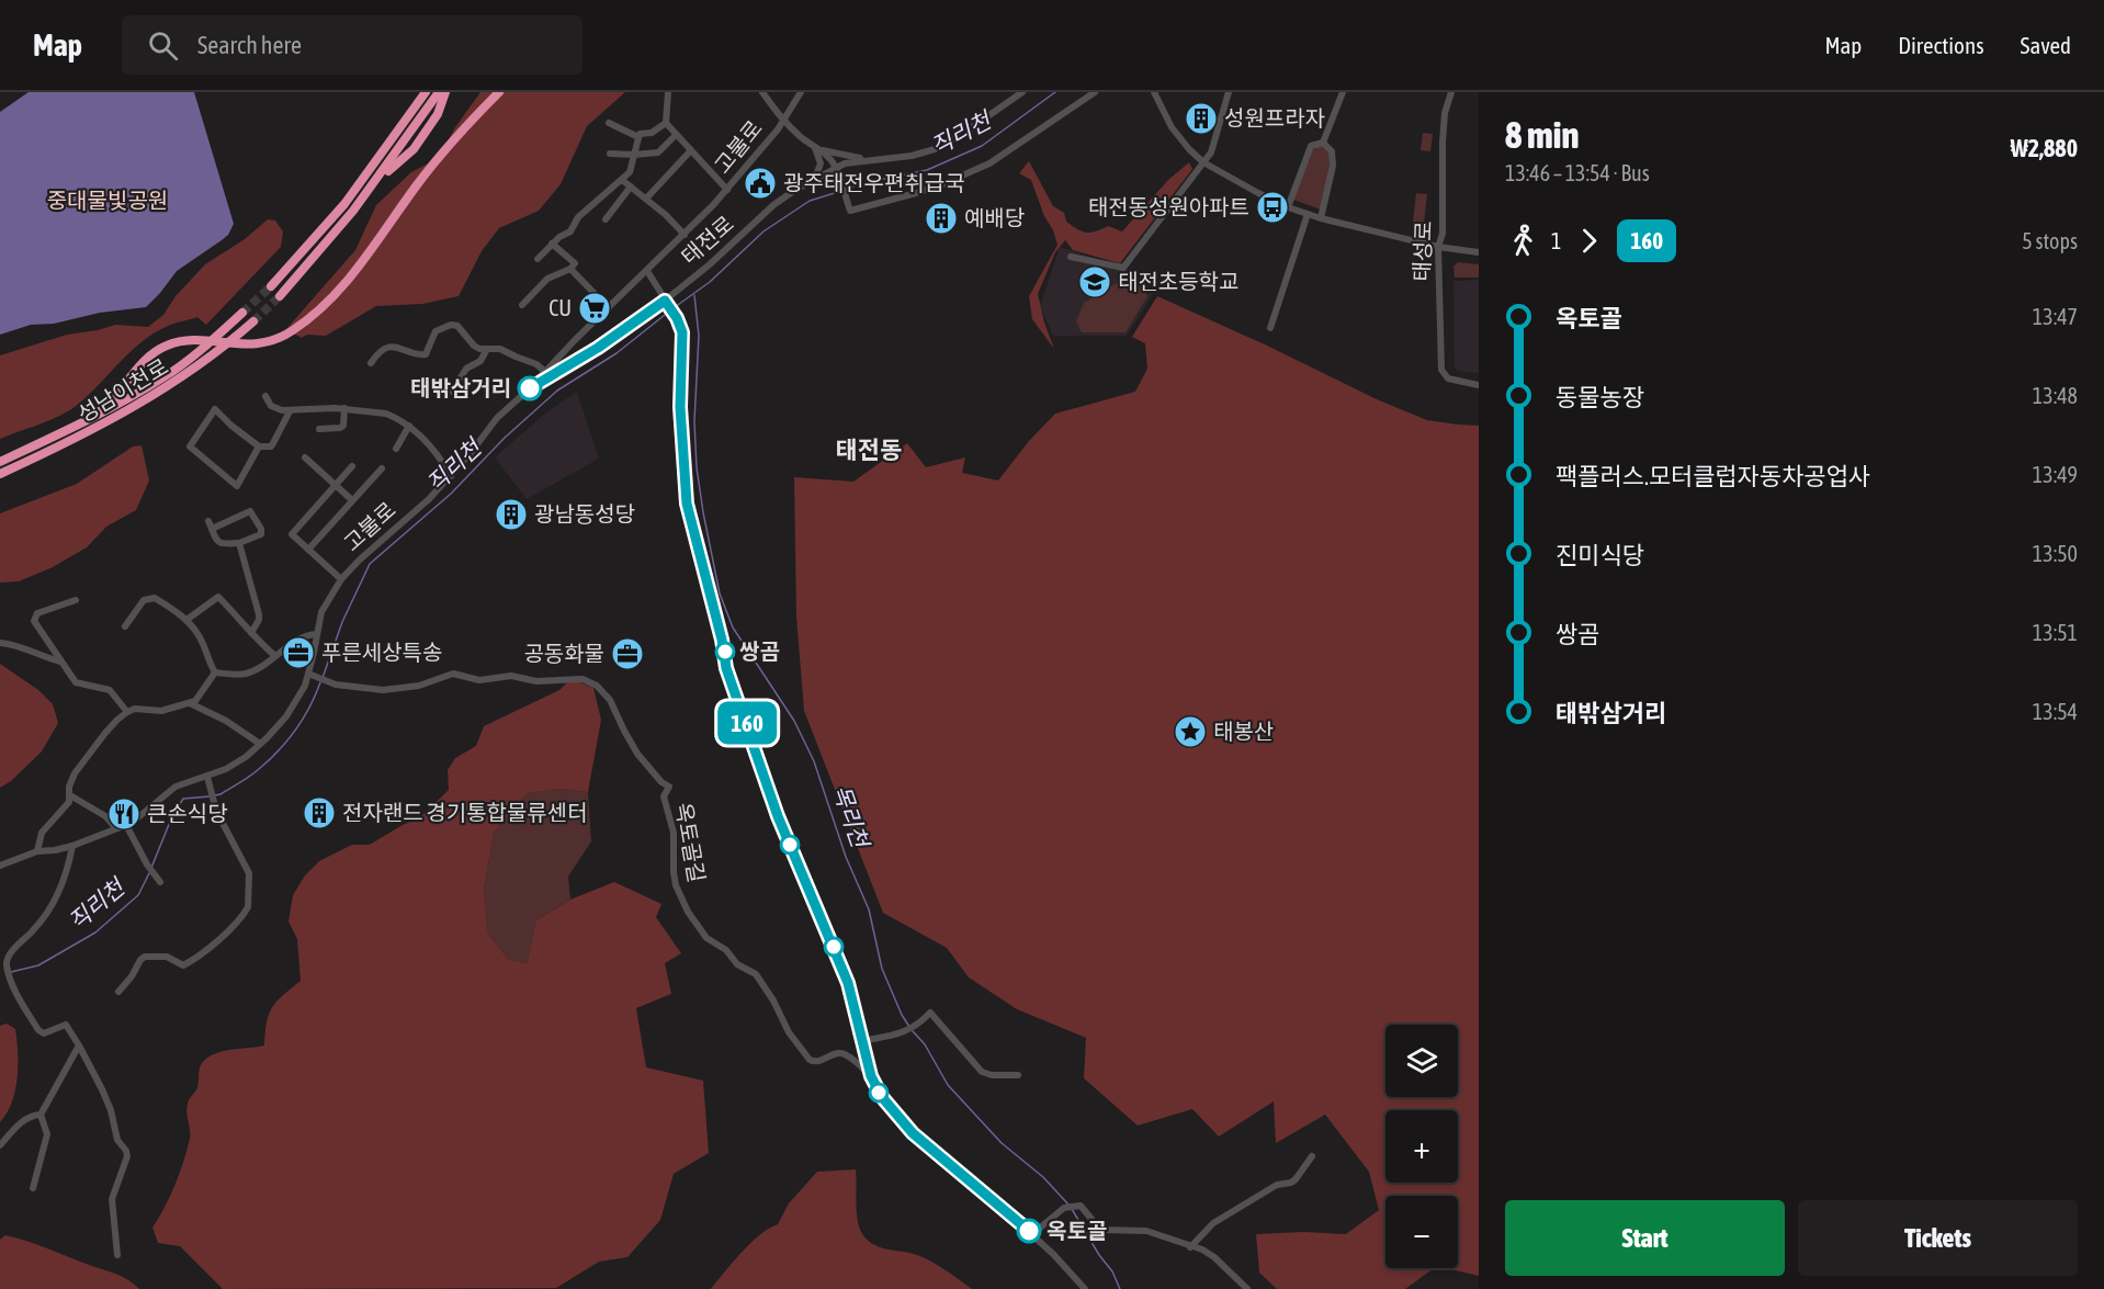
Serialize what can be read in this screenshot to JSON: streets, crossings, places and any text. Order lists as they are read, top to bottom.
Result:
{
  "streets": {
    "highway": ["성남이천로"],
    "street": [
      "고불로",
      "태전로",
      "태성로",
      "옥토골길"
    ]
  },
  "crossings": [
    ["고불로", "태전로"],
    ["고불로", "옥토골길"]
  ],
  "districts": ["태전동"],
  "water": ["직리천", "목리천"],
  "parks": ["중대물빛공원"],
  "places": {
    "building": [
      "성원프라자",
      "예배당",
      "광남동성당",
      "전자랜드 경기통합물류센터"
    ],
    "public building": ["광주태전우편취급국"],
    "bus stop": ["태전동성원아파트"],
    "school or university": ["태전초등학교"],
    "supermarket": ["CU"],
    "other": ["태밖삼거리", "쌍곰", "옥토골"],
    "office": ["푸른세상특송", "공동화물"],
    "place": ["태봉산"],
    "restaurant": ["큰손식당"]
  },
  "lines": ["bus line 160"],
  "page": {
    "header": "Map",
    "search": "Search here",
    "nav": ["Map", "Directions", "Saved"],
    "on_map": "160",
    "heading": ["8 min", "13:46 – 13:54 · Bus", "₩2,880"],
    "legs": ["1", "160", "5 stops"],
    "list": [
      {
        "name": "옥토골",
        "value": "13:47"
      },
      {
        "name": "동물농장",
        "value": "13:48"
      },
      {
        "name": "팩플러스.모터클럽자동차공업사",
        "value": "13:49"
      },
      {
        "name": "진미식당",
        "value": "13:50"
      },
      {
        "name": "쌍곰",
        "value": "13:51"
      },
      {
        "name": "태밖삼거리",
        "value": "13:54"
      }
    ],
    "map_buttons": ["+", "−"],
    "buttons": ["Start", "Tickets"]
  }
}
